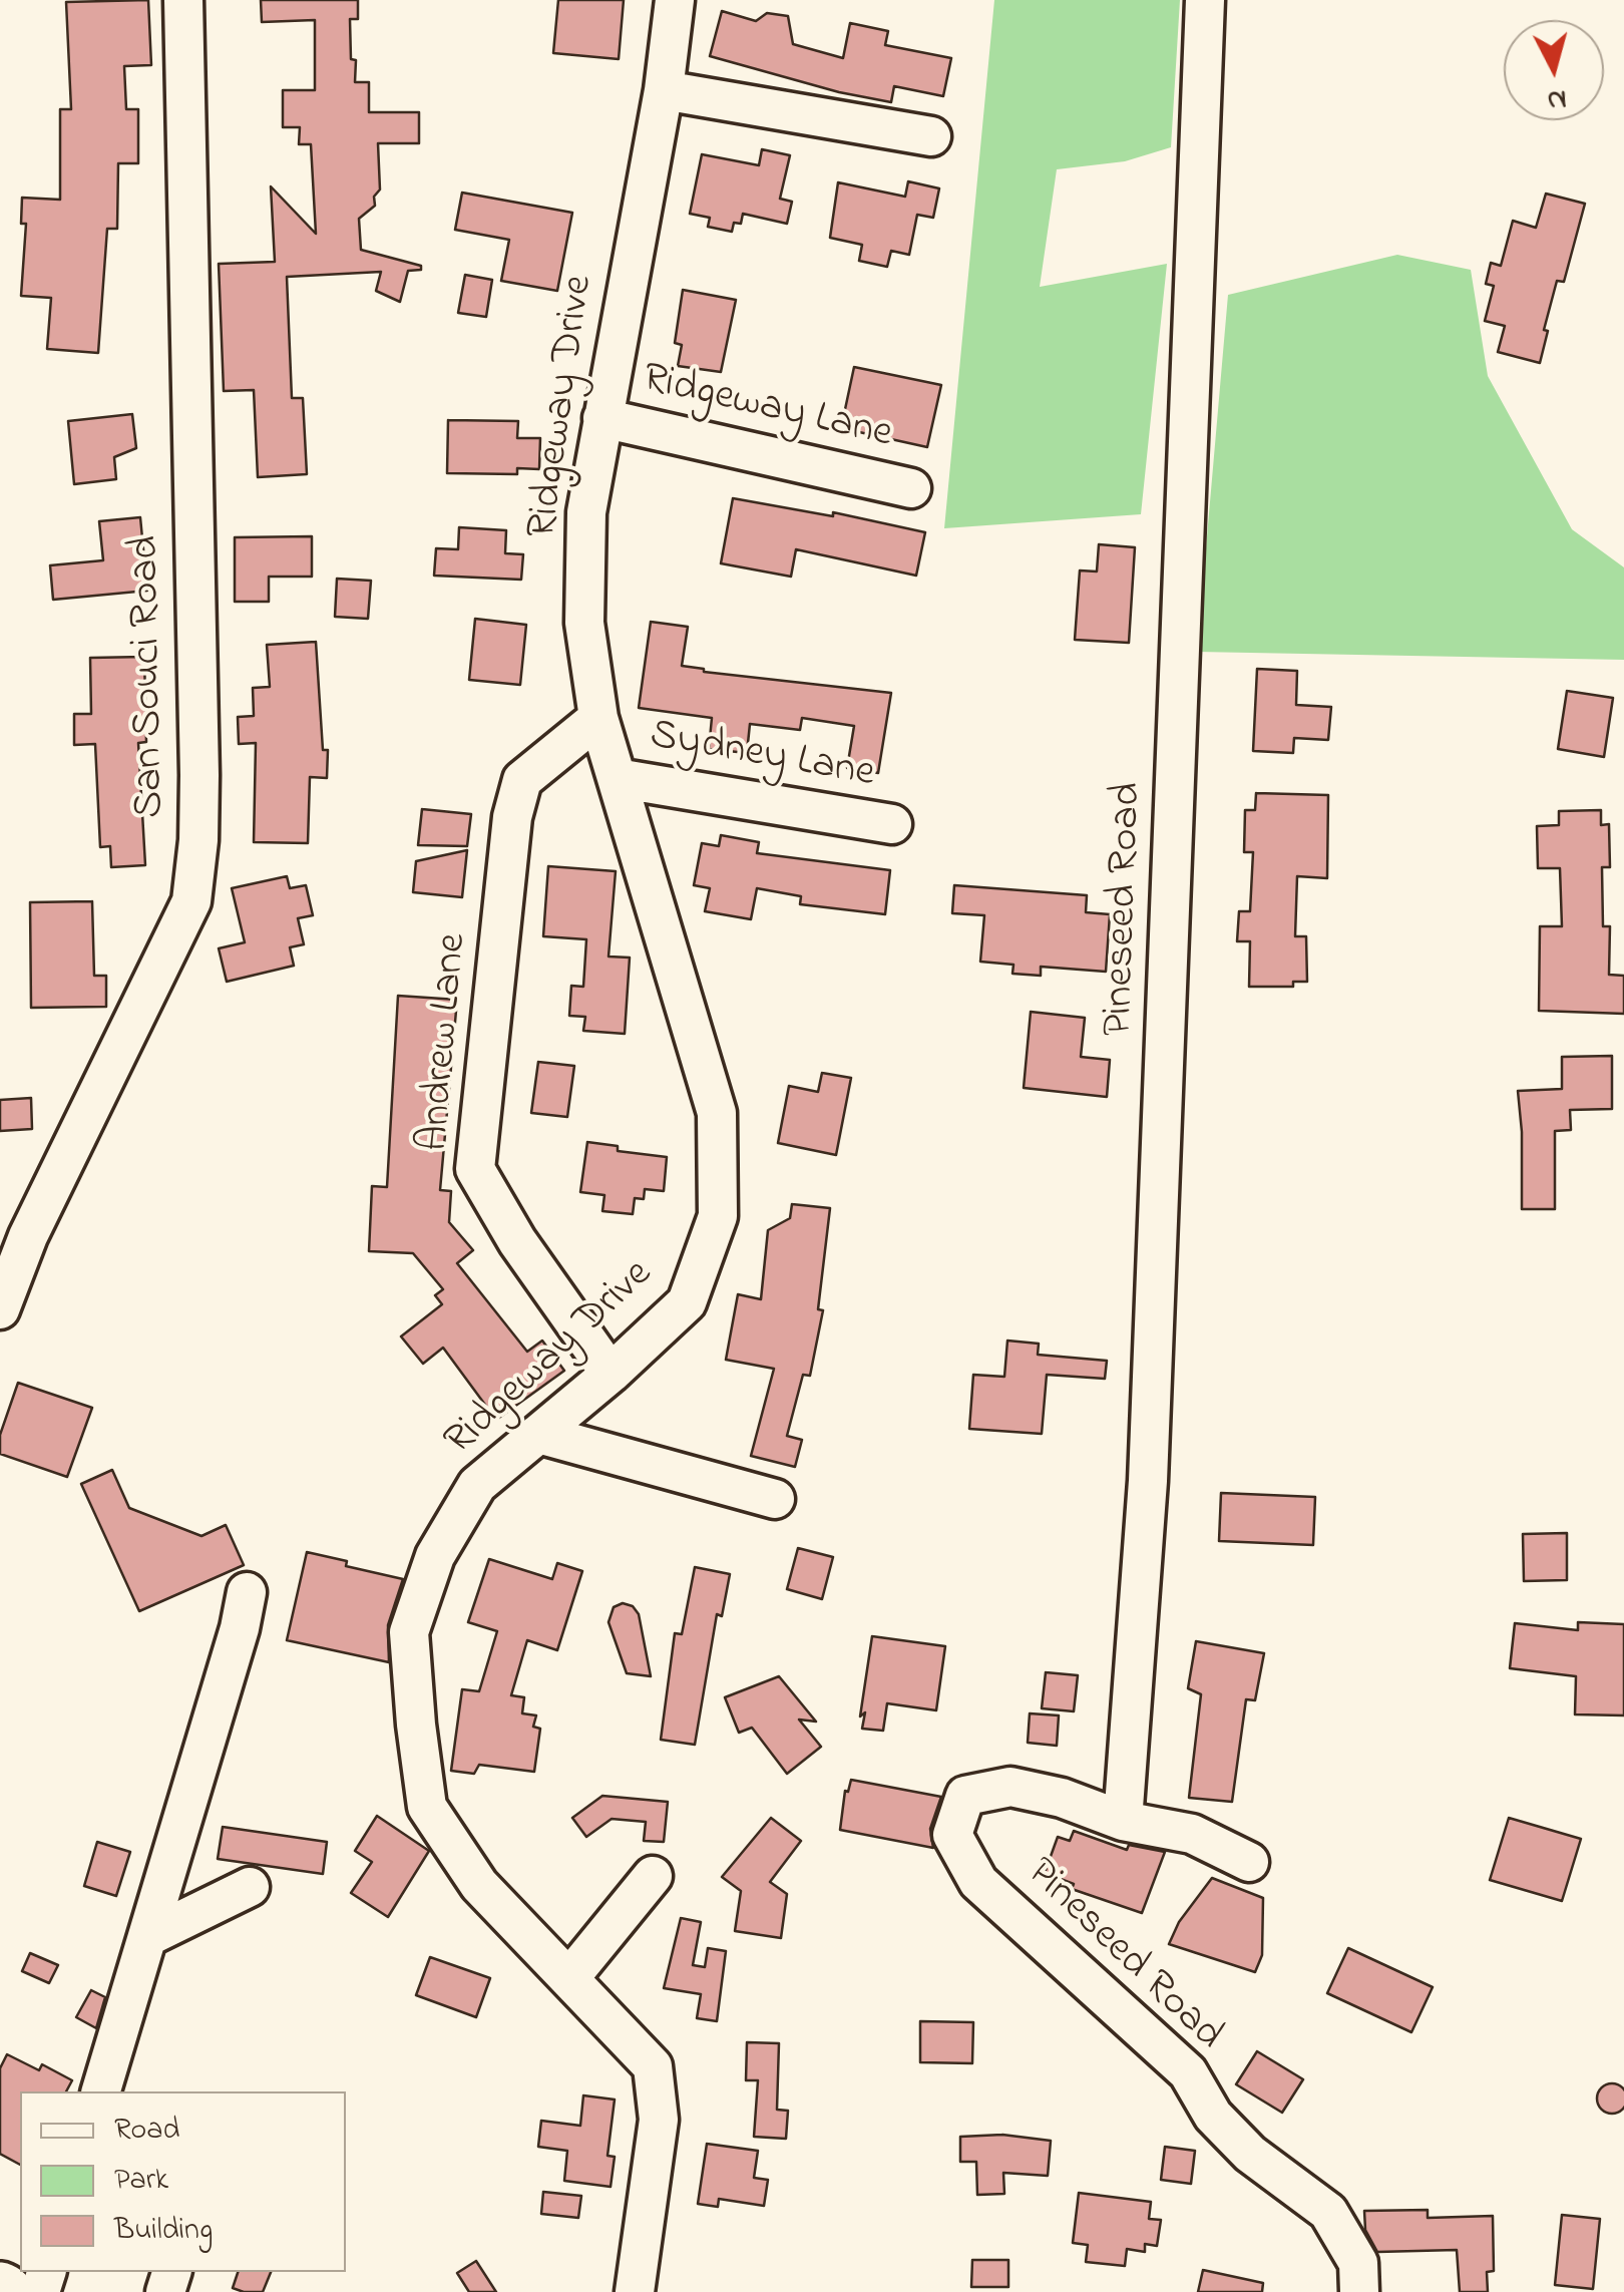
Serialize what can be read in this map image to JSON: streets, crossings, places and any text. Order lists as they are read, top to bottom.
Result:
{
  "streets": {
    "street": [
      "Ridgeway Drive",
      "Ridgeway Lane",
      "San Souci Road",
      "Sydney Lane",
      "Pineseed Road",
      "Andrew Lane"
    ]
  },
  "crossings": [
    ["Ridgeway Drive", "Ridgeway Lane"],
    ["Ridgeway Drive", "Sydney Lane"],
    ["Ridgeway Drive", "Andrew Lane"]
  ],
  "legend": ["Road", "Park", "Building"],
  "north": "bottom"
}
